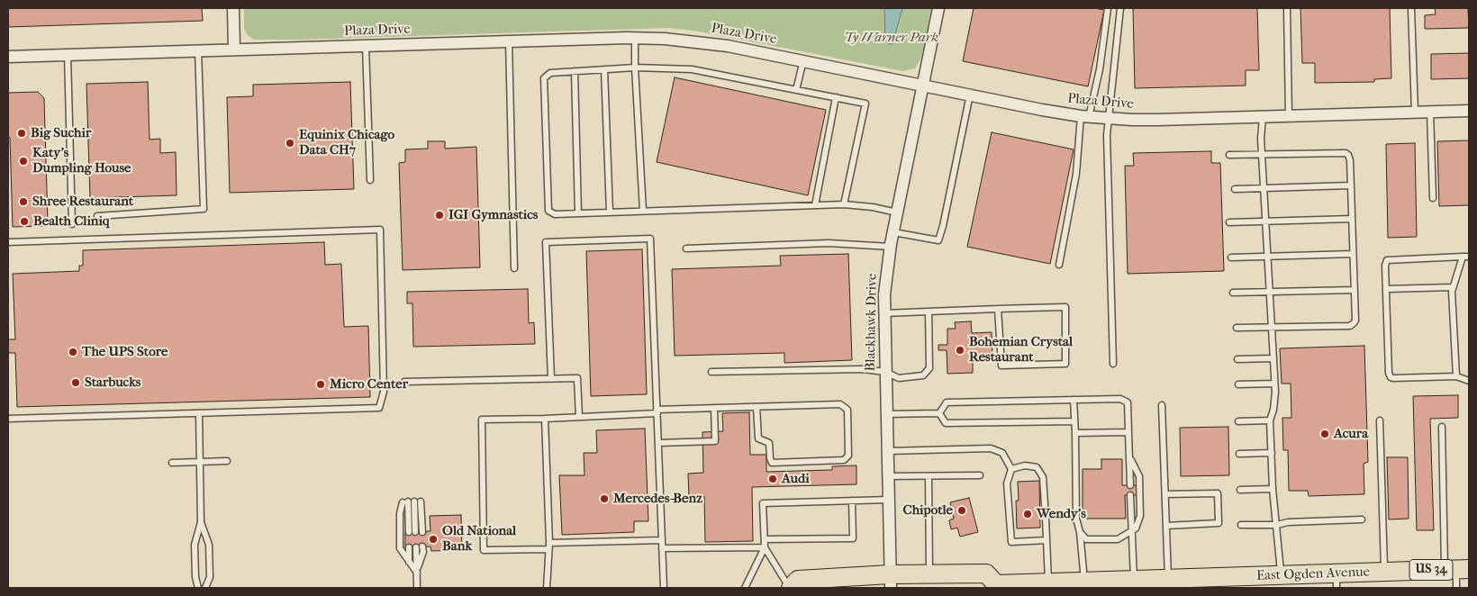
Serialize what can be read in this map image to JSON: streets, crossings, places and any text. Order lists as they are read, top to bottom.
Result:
{
  "streets": {
    "main road": ["US 34", "East Ogden Avenue"],
    "street": ["Plaza Drive", "Blackhawk Drive"]
  },
  "crossings": [
    ["Plaza Drive", "Blackhawk Drive"],
    ["Blackhawk Drive", "East Ogden Avenue"]
  ],
  "parks": ["Ty Warner Park"],
  "places": [
    "Big Suchir",
    "Equinix Chicago Data CH7",
    "Katy's Dumpling House",
    "Shree Restaurant",
    "IGI Gymnastics",
    "Bealth Cliniq",
    "Bohemian Crystal Restaurant",
    "The UPS Store",
    "Starbucks",
    "Micro Center",
    "Acura",
    "Audi",
    "Mercedes-Benz",
    "Chipotle",
    "Wendy's",
    "Old National Bank"
  ]
}
